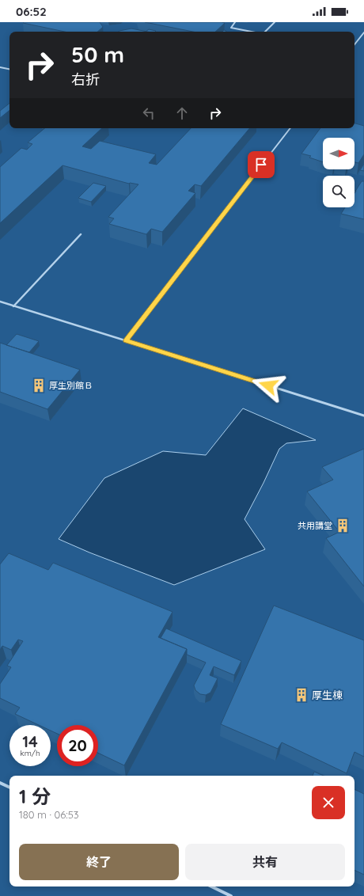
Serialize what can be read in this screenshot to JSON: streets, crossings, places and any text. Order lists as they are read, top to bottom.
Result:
{
  "places": {
    "building": ["厚生別館Ｂ", "共用講堂", "厚生棟"]
  },
  "north": "right",
  "page": {
    "status": "06:52",
    "turn": ["50 m", "右折"],
    "speed": "14 km/h",
    "limit": "20",
    "heading": ["1 分", "180 m · 06:53"],
    "buttons": ["終了", "共有"]
  }
}
